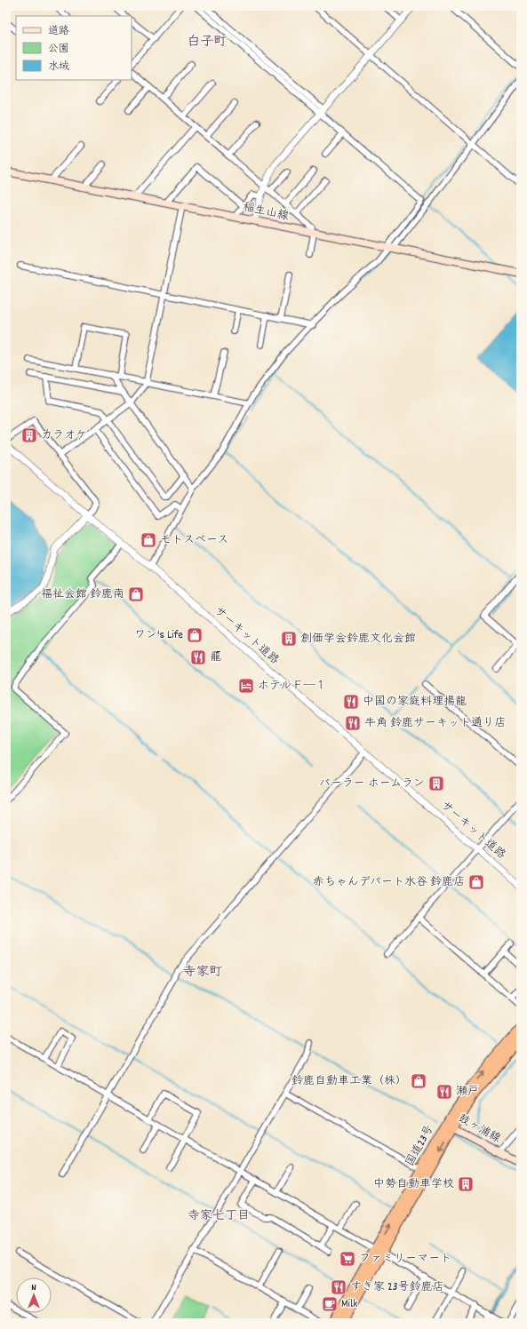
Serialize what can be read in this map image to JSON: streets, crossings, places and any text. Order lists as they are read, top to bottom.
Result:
{
  "streets": {
    "highway": ["国道23号"],
    "main road": ["稲生山線", "鼓ヶ浦線"],
    "street": ["サーキット道路"]
  },
  "crossings": [
    ["鼓ヶ浦線", "国道23号"]
  ],
  "districts": ["白子町", "寺家町", "寺家七丁目"],
  "places": {
    "building": [
      "カラオケ",
      "創価学会鈴鹿文化会館",
      "パーラー ホームラン",
      "中勢自動車学校"
    ],
    "shop": [
      "モトスペース",
      "福祉会館 鈴鹿南",
      "ワン's Life",
      "赤ちゃんデパート水谷 鈴鹿店",
      "鈴鹿自動車工業（株）"
    ],
    "restaurant": [
      "籠",
      "中国の家庭料理揚龍",
      "牛角 鈴鹿サーキット通り店",
      "瀬戸",
      "すき家 23号鈴鹿店"
    ],
    "hotel": ["ホテルＦ―１"],
    "supermarket": ["ファミリーマート"],
    "cafe": ["Milk"]
  },
  "legend": ["道路", "公園", "水域"],
  "north": "top"
}
